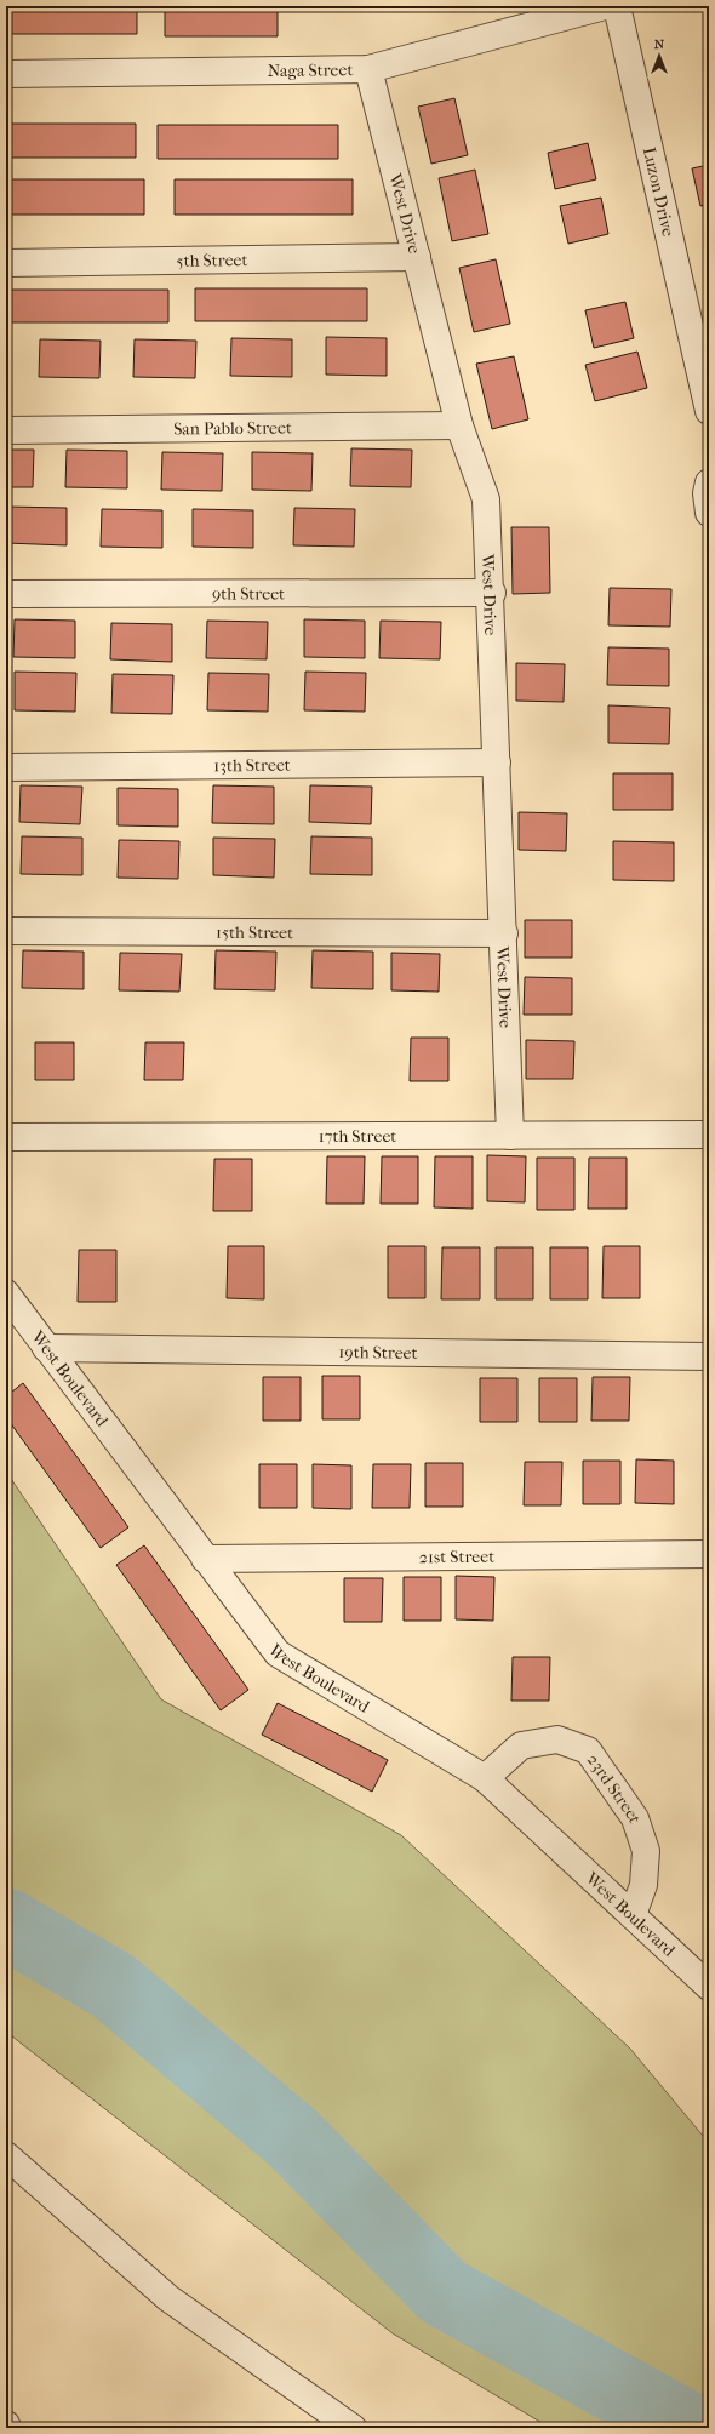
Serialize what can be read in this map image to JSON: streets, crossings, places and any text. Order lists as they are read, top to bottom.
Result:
{
  "streets": {
    "street": [
      "Naga Street",
      "Luzon Drive",
      "West Drive",
      "5th Street",
      "San Pablo Street",
      "9th Street",
      "13th Street",
      "15th Street",
      "17th Street",
      "19th Street",
      "West Boulevard",
      "21st Street",
      "23rd Street"
    ]
  },
  "crossings": [
    ["Naga Street", "West Drive"],
    ["West Drive", "5th Street"],
    ["West Drive", "San Pablo Street"],
    ["West Drive", "9th Street"],
    ["West Drive", "13th Street"],
    ["West Drive", "15th Street"],
    ["West Drive", "17th Street"],
    ["19th Street", "West Boulevard"],
    ["West Boulevard", "21st Street"],
    ["West Boulevard", "23rd Street"]
  ],
  "north": "top"
}
